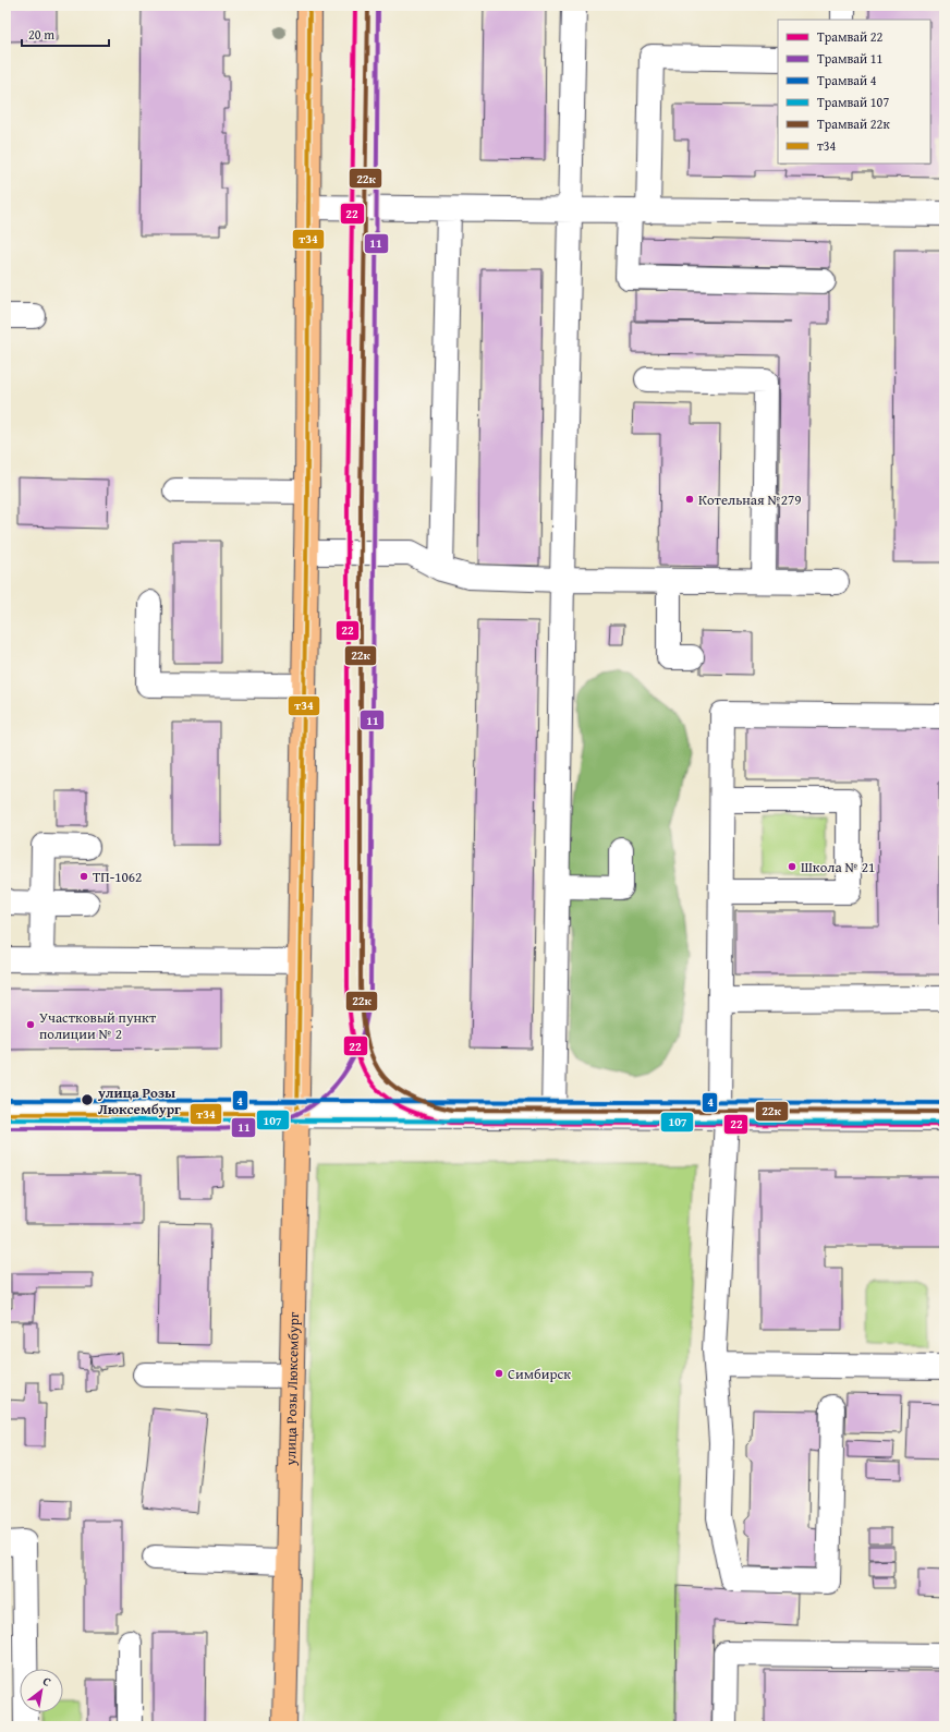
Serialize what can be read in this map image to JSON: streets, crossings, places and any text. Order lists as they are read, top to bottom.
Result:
{
  "streets": {
    "main road": ["улица Розы Люксембург"]
  },
  "places": [
    "Котельная №279",
    "Школа № 21",
    "ТП-1062",
    "Участковый пункт полиции № 2",
    "улица Розы Люксембург",
    "Симбирск"
  ],
  "lines": [
    "tram line 22",
    "tram line 11",
    "tram line 22к",
    "transit line т34",
    "tram line 4",
    "tram line 107"
  ],
  "legend": [
    "Трамвай 22",
    "Трамвай 11",
    "Трамвай 4",
    "Трамвай 107",
    "Трамвай 22к",
    "т34"
  ],
  "scale_bar": "20 m",
  "north": "top right"
}
